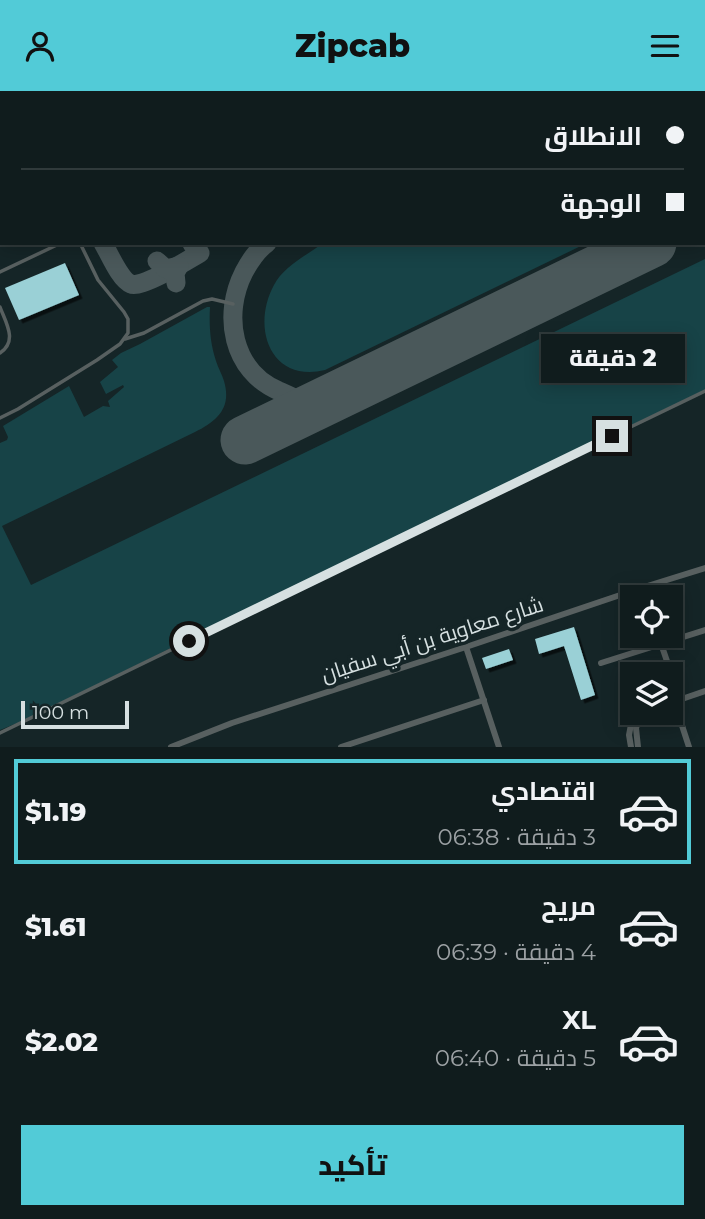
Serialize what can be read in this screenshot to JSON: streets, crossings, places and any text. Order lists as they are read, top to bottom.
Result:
{
  "streets": {
    "street": ["شارع معاوية بن أبي سفيان"]
  },
  "scale_bar": "100 m",
  "page": {
    "header": "Zipcab",
    "banner": ["الانطلاق", "الوجهة"],
    "bubble": "2 دقيقة",
    "scale": "100 m",
    "list": [
      {
        "name": "اقتصادي",
        "note": "3 دقيقة · 06:38",
        "value": "$1.19"
      },
      {
        "name": "مريح",
        "note": "4 دقيقة · 06:39",
        "value": "$1.61"
      },
      {
        "name": "XL",
        "note": "5 دقيقة · 06:40",
        "value": "$2.02"
      }
    ],
    "buttons": "تأكيد"
  }
}
